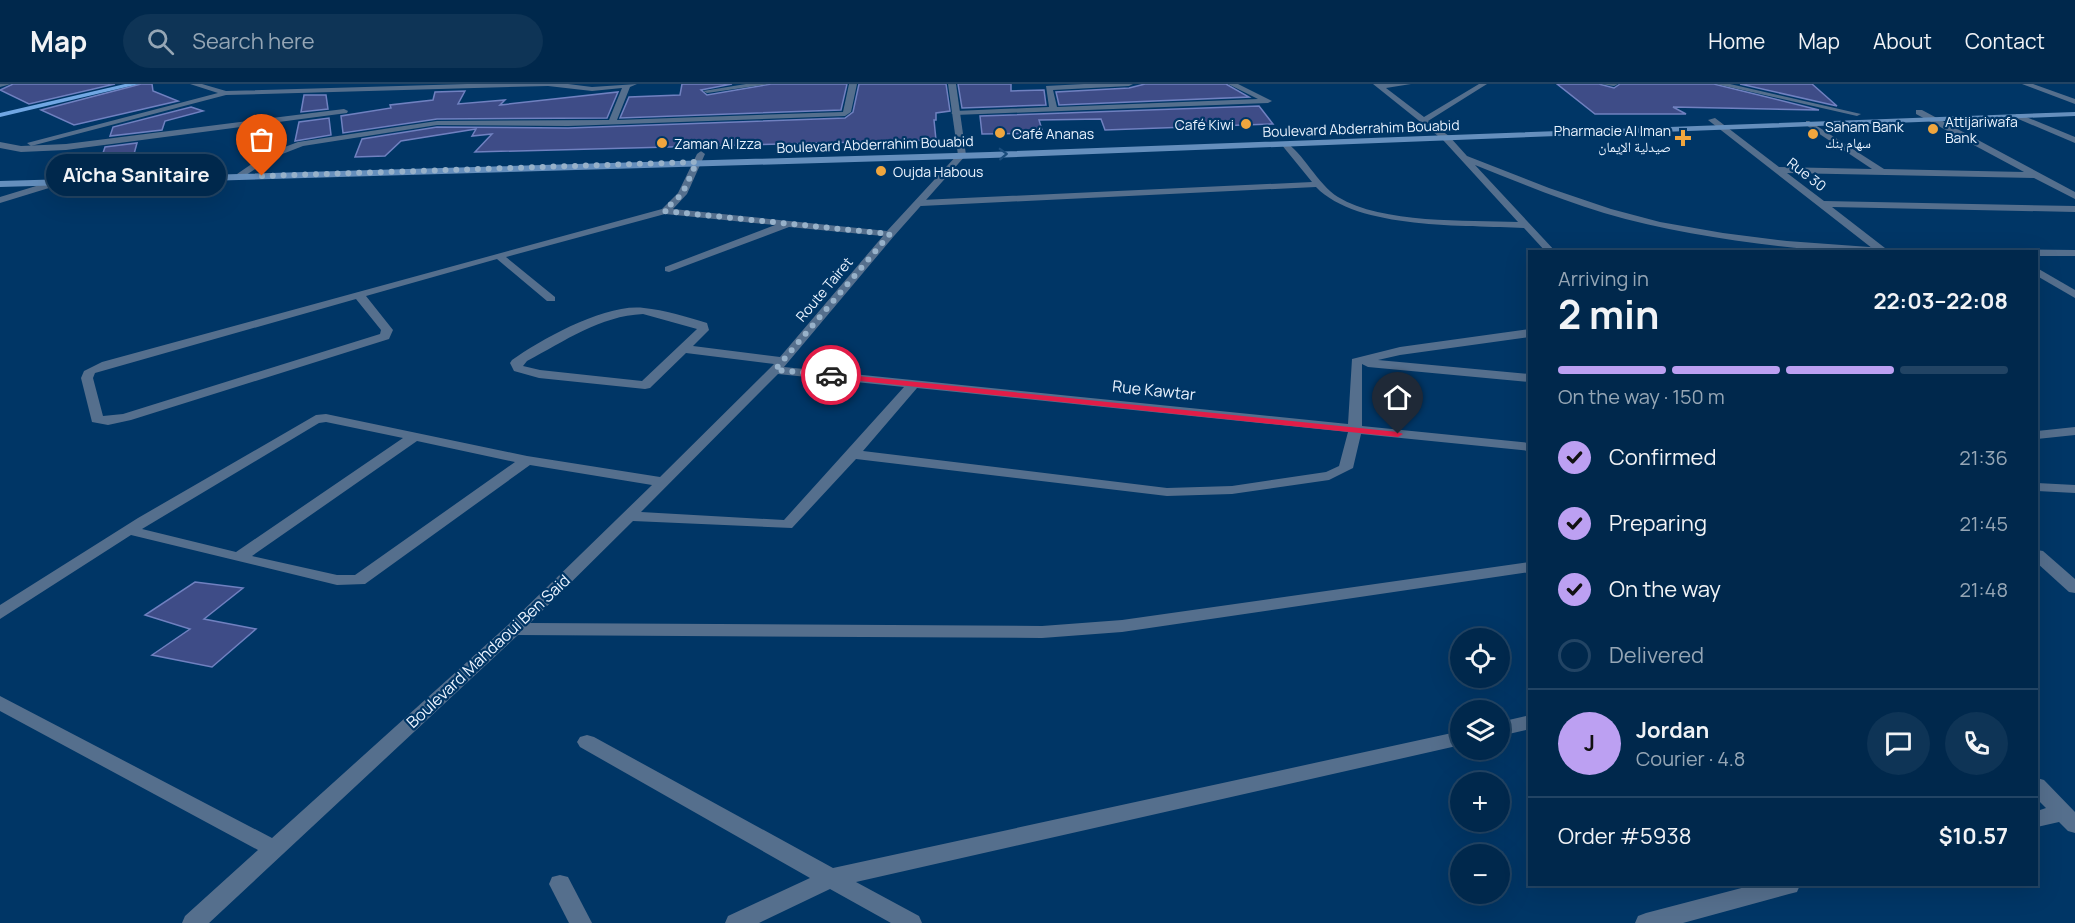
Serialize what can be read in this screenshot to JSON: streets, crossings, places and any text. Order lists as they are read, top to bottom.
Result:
{
  "streets": {
    "main road": ["Boulevard Abderrahim Bouabid"],
    "street": [
      "Rue 30",
      "Route Tairet",
      "Rue Kawtar",
      "Boulevard Mahdaoui Ben Said"
    ]
  },
  "crossings": [
    ["Boulevard Abderrahim Bouabid", "Rue 30"],
    ["Boulevard Abderrahim Bouabid", "Route Tairet"],
    ["Route Tairet", "Rue Kawtar"],
    ["Route Tairet", "Boulevard Mahdaoui Ben Said"],
    ["Rue Kawtar", "Boulevard Mahdaoui Ben Said"]
  ],
  "places": {
    "other": [
      "Café Kiwi",
      "Attijariwafa Bank",
      "Café Ananas",
      "Saham Bank سهام بنك",
      "Zaman Al Izza",
      "Oujda Habous",
      "Aïcha Sanitaire"
    ],
    "health": ["Pharmacie Al Iman صيدلية الإيمان"]
  },
  "page": {
    "header": "Map",
    "search": "Search here",
    "nav": [
      "Home",
      "Map",
      "About",
      "Contact"
    ],
    "bubble": "Aïcha Sanitaire",
    "heading": ["2 min", "Arriving in", "22:03–22:08"],
    "panel": [
      "Jordan",
      "Courier · 4.8",
      "Order #5938",
      "$10.57"
    ],
    "bar": "On the way · 150 m",
    "list": [
      ["Confirmed", "21:36"],
      ["Preparing", "21:45"],
      ["On the way", "21:48"],
      "Delivered"
    ],
    "map_buttons": ["+", "−"],
    "round": "J"
  }
}
